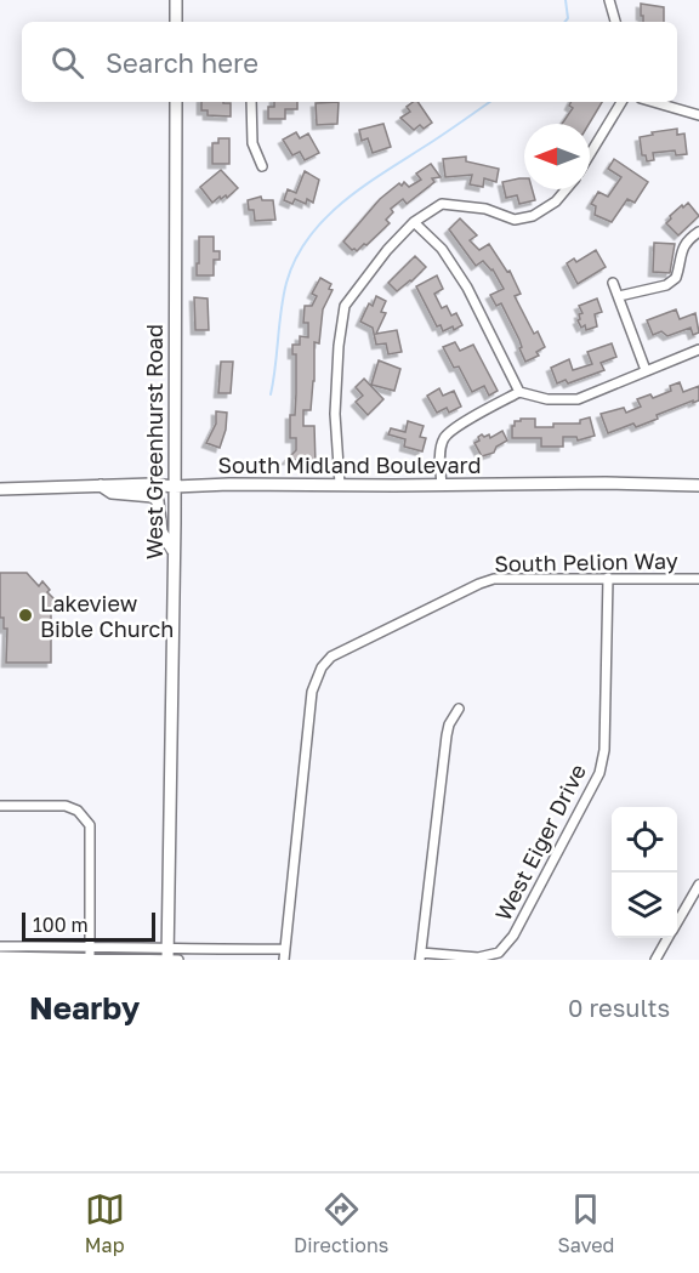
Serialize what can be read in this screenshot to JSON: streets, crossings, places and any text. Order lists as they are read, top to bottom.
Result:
{
  "streets": {
    "main road": ["West Greenhurst Road", "South Midland Boulevard"],
    "street": ["South Pelion Way", "West Eiger Drive"]
  },
  "crossings": [
    ["West Greenhurst Road", "South Midland Boulevard"],
    ["South Pelion Way", "West Eiger Drive"]
  ],
  "places": ["Lakeview Bible Church"],
  "scale_bar": "100 m",
  "north": "left",
  "page": {
    "search": "Search here",
    "scale": "100 m",
    "heading": ["Nearby", "0 results"],
    "nav": ["Map", "Directions", "Saved"]
  }
}
